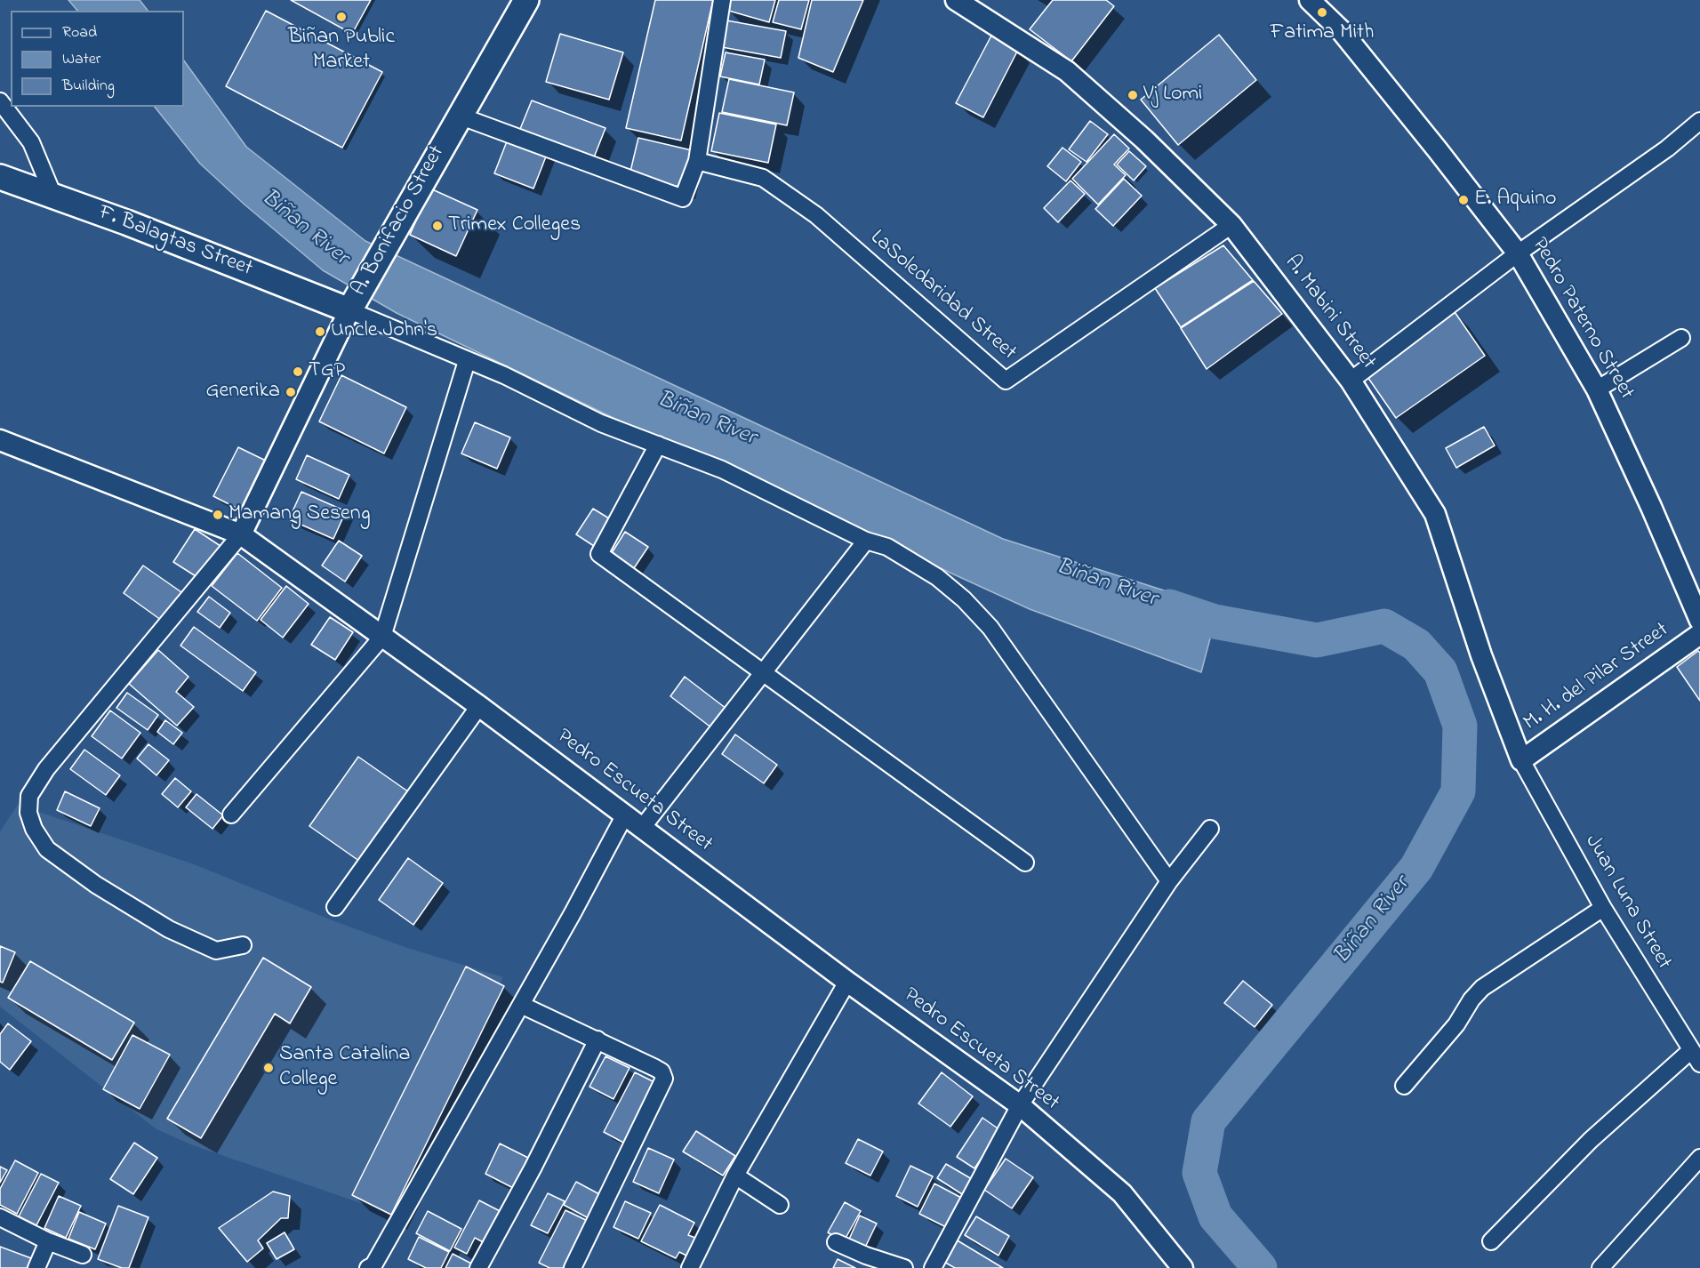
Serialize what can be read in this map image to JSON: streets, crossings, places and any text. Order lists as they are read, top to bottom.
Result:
{
  "streets": {
    "main road": ["A. Bonifacio Street", "F. Balagtas Street"],
    "street": [
      "LaSoledaridad Street",
      "A. Mabini Street",
      "Pedro Paterno Street",
      "M. H. del Pilar Street",
      "Pedro Escueta Street",
      "Juan Luna Street"
    ]
  },
  "crossings": [
    ["A. Bonifacio Street", "F. Balagtas Street"],
    ["A. Bonifacio Street", "Pedro Escueta Street"],
    ["LaSoledaridad Street", "A. Mabini Street"],
    ["A. Mabini Street", "M. H. del Pilar Street"],
    ["A. Mabini Street", "Juan Luna Street"],
    ["M. H. del Pilar Street", "Juan Luna Street"]
  ],
  "water": ["Biñan River"],
  "places": [
    "Fatima Mith",
    "Biñan Public Market",
    "Vj Lomi",
    "E. Aquino",
    "Trimex Colleges",
    "Uncle John's",
    "TGP",
    "Generika",
    "Mamang Seseng",
    "Santa Catalina College"
  ],
  "legend": ["Road", "Water", "Building"]
}
